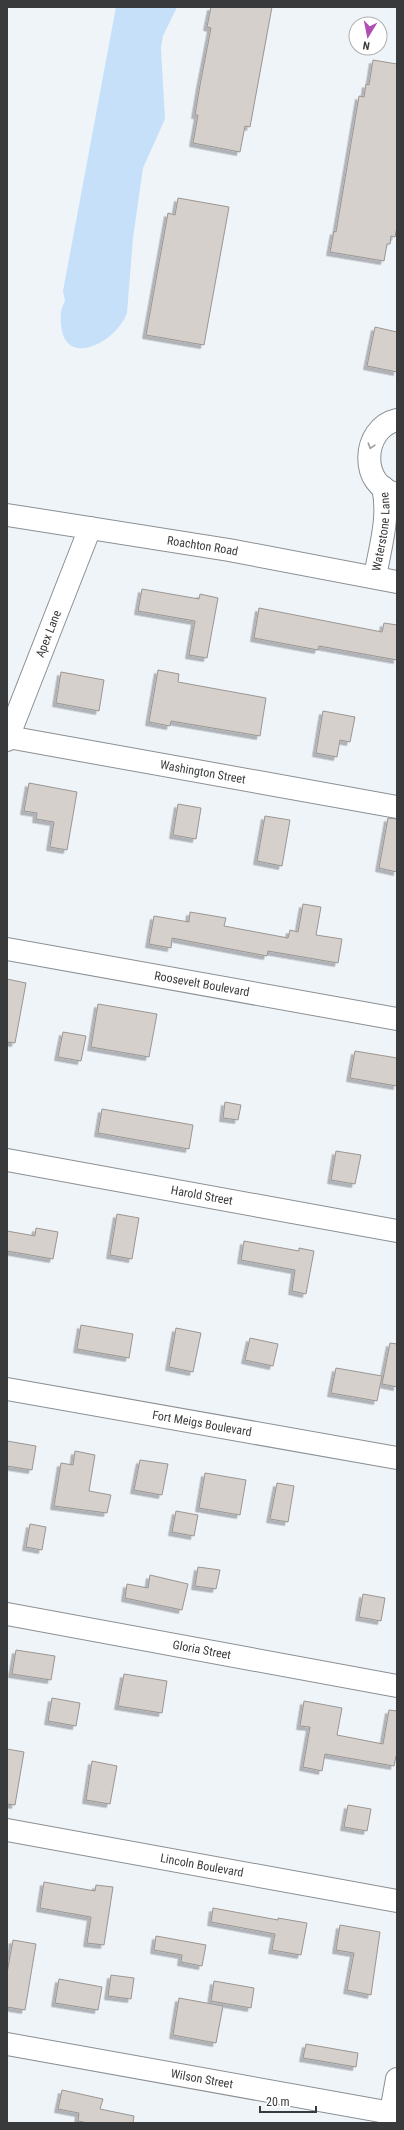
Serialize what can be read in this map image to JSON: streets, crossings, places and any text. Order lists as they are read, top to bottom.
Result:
{
  "streets": {
    "street": [
      "Waterstone Lane",
      "Roachton Road",
      "Apex Lane",
      "Washington Street",
      "Roosevelt Boulevard",
      "Harold Street",
      "Fort Meigs Boulevard",
      "Gloria Street",
      "Lincoln Boulevard",
      "Wilson Street"
    ]
  },
  "crossings": [
    ["Waterstone Lane", "Roachton Road"],
    ["Roachton Road", "Apex Lane"],
    ["Apex Lane", "Washington Street"]
  ],
  "scale_bar": "20 m",
  "north": "bottom"
}
